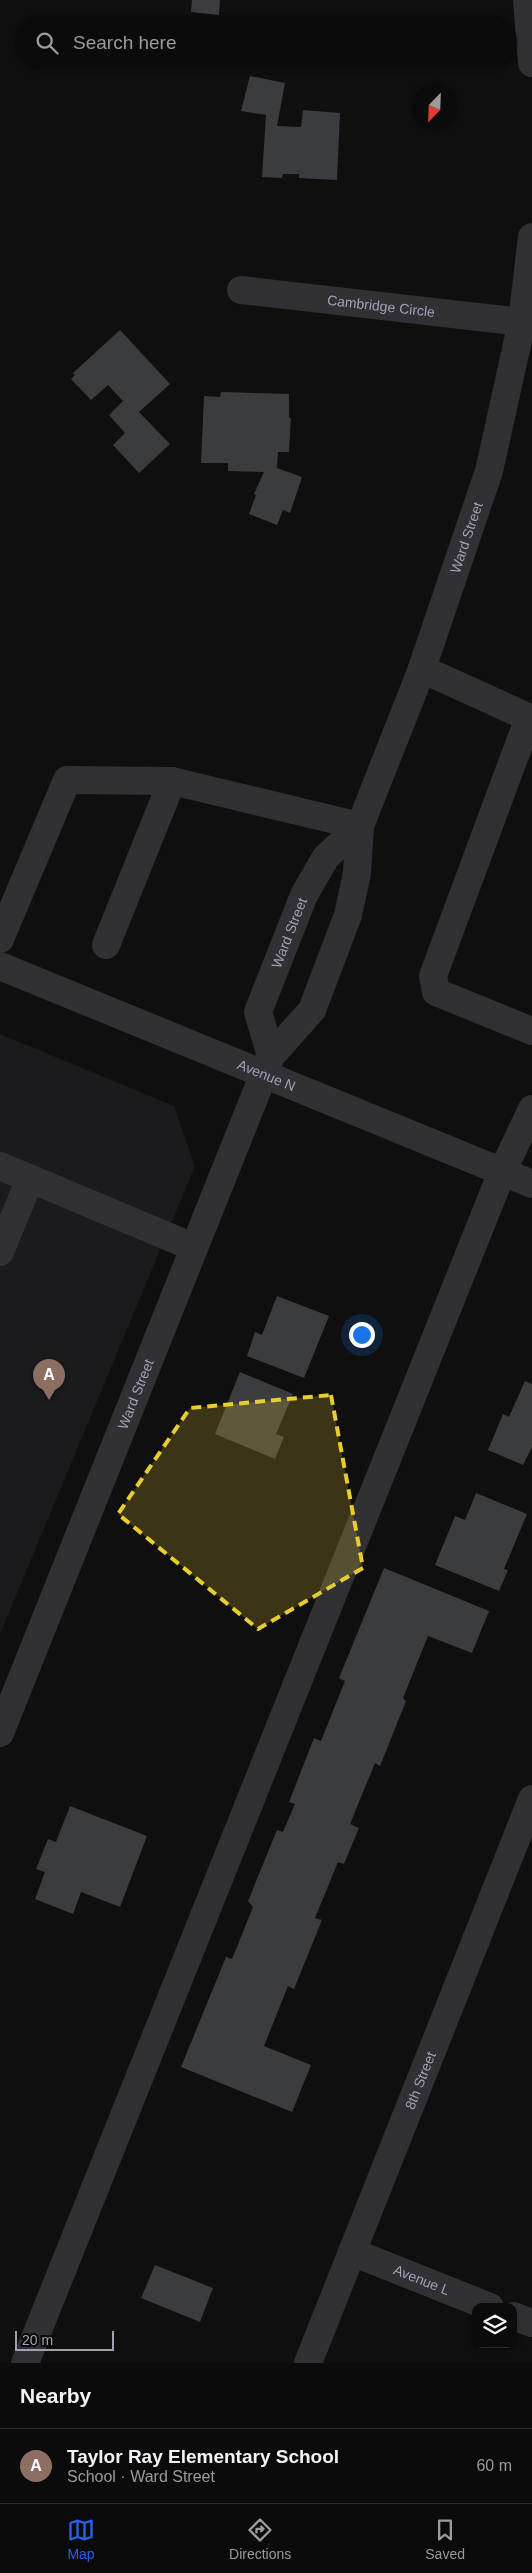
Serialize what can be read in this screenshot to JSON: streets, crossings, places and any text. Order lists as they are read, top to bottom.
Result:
{
  "streets": {
    "street": [
      "Cambridge Circle",
      "Ward Street",
      "Avenue N",
      "8th Street",
      "Avenue L"
    ]
  },
  "crossings": [
    ["Cambridge Circle", "Ward Street"],
    ["Ward Street", "Avenue N"],
    ["8th Street", "Avenue L"]
  ],
  "scale_bar": "20 m",
  "north": "bottom left",
  "page": {
    "search": "Search here",
    "pins": "A",
    "scale": "20 m",
    "heading": "Nearby",
    "list": [
      {
        "mark": "A",
        "name": "Taylor Ray Elementary School",
        "note": "School · Ward Street",
        "value": "60 m"
      }
    ],
    "nav": ["Map", "Directions", "Saved"]
  }
}
